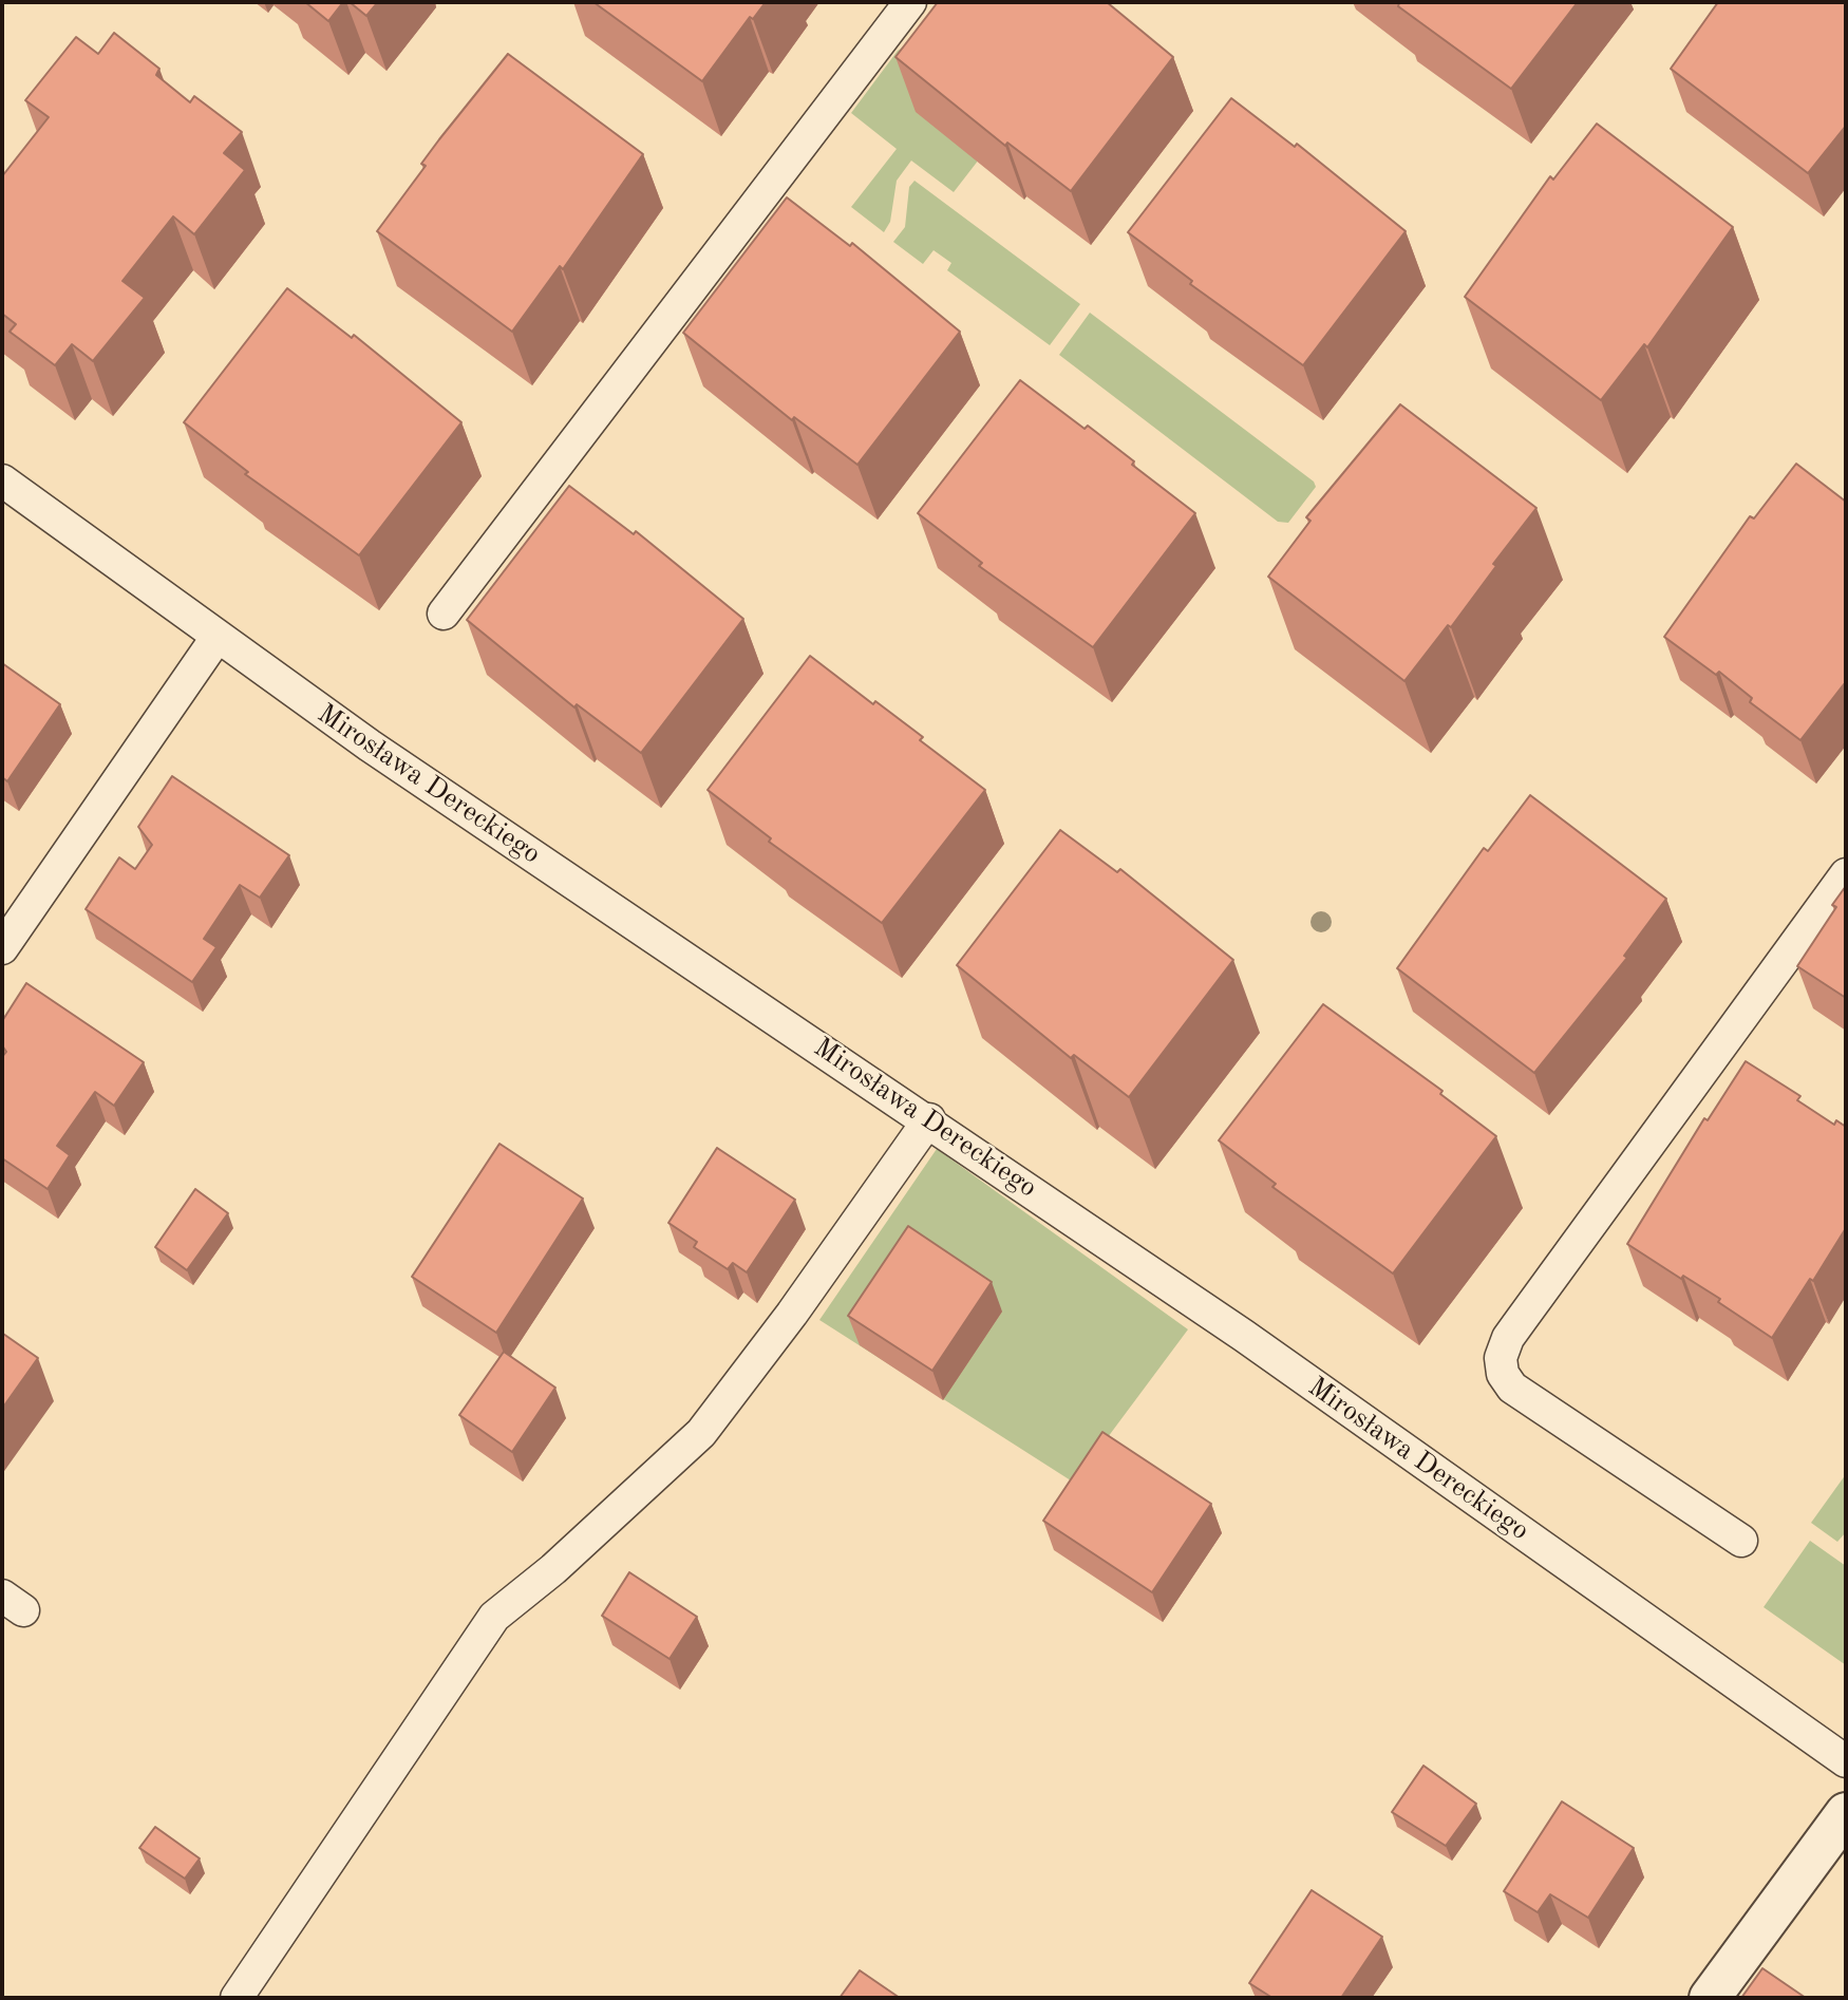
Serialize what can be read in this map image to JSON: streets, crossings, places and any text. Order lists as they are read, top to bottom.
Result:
{
  "streets": {
    "lane": ["Mirosława Dereckiego"]
  }
}
